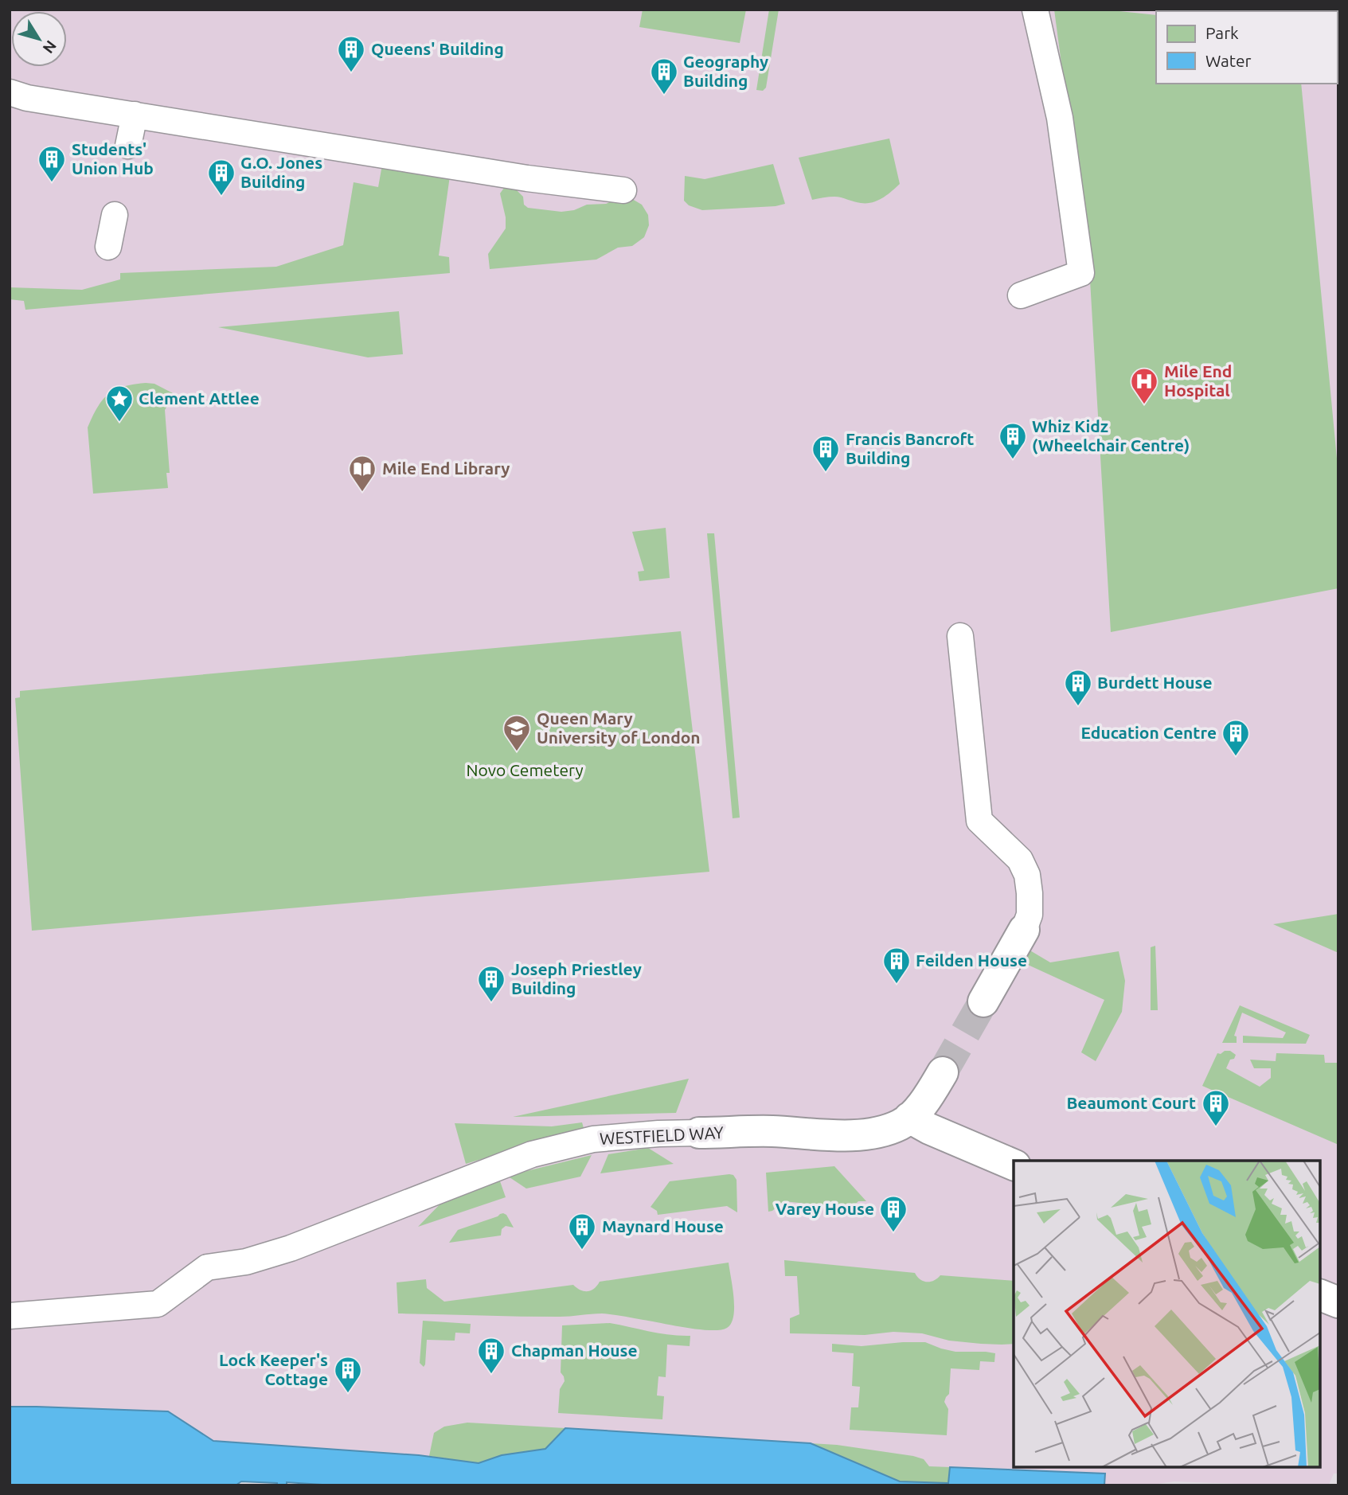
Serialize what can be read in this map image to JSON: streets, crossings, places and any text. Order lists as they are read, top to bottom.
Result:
{
  "streets": {
    "street": ["WESTFIELD WAY"]
  },
  "parks": ["Novo Cemetery"],
  "places": {
    "building": [
      "Queens' Building",
      "Geography Building",
      "Students' Union Hub",
      "G.O. Jones Building",
      "Whiz Kidz (Wheelchair Centre)",
      "Francis Bancroft Building",
      "Burdett House",
      "Education Centre",
      "Feilden House",
      "Joseph Priestley Building",
      "Beaumont Court",
      "Varey House",
      "Maynard House",
      "Chapman House",
      "Lock Keeper's Cottage"
    ],
    "hospital": ["Mile End Hospital"],
    "place": ["Clement Attlee"],
    "library": ["Mile End Library"],
    "school or university": ["Queen Mary University of London"]
  },
  "legend": ["Park", "Water"],
  "north": "bottom right"
}
